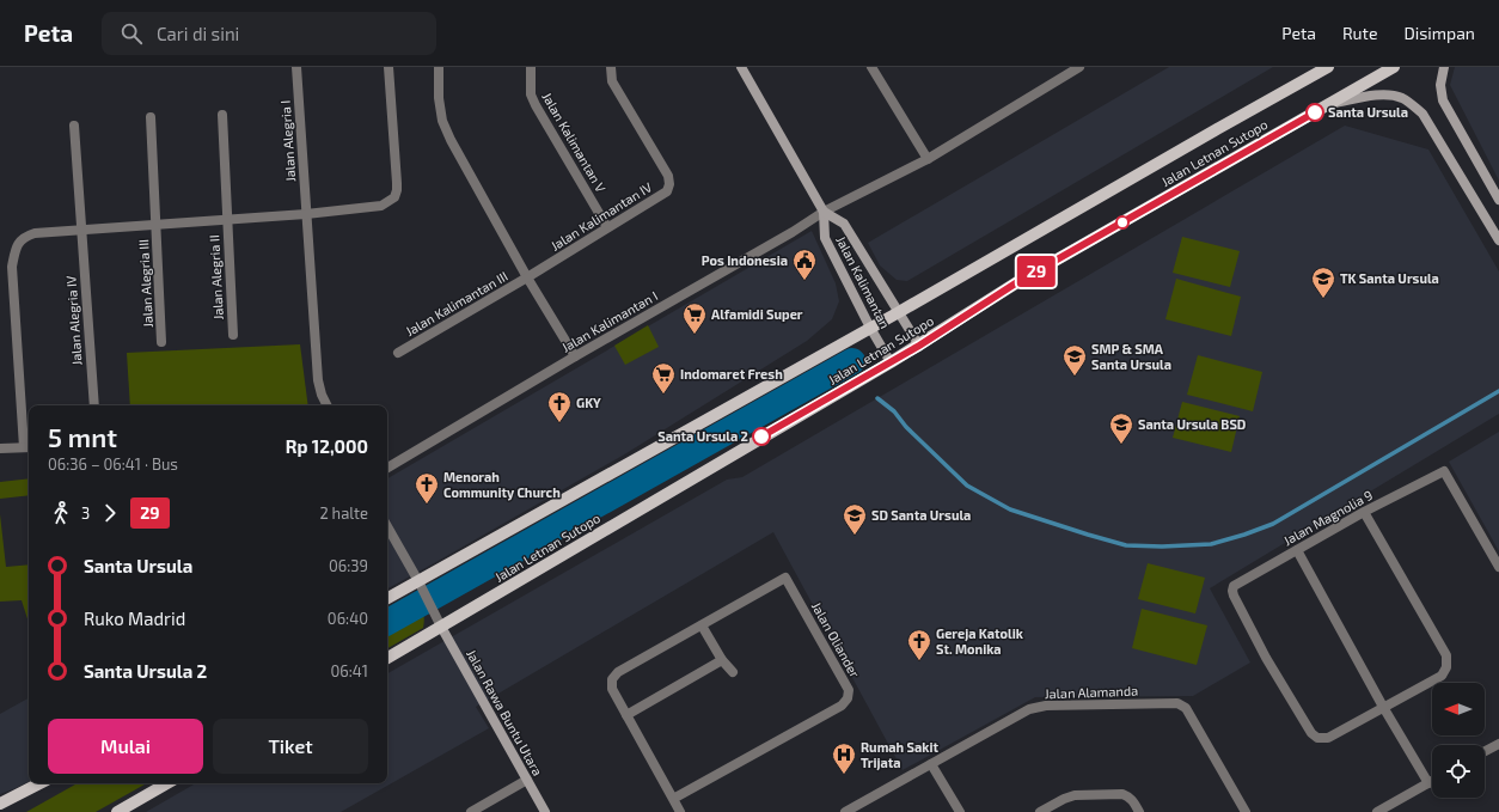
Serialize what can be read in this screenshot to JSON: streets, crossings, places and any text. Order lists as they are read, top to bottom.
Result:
{
  "streets": {
    "main road": ["Jalan Letnan Sutopo"],
    "street": [
      "Jalan Alegria I",
      "Jalan Kalimantan V",
      "Jalan Kalimantan IV",
      "Jalan Alegria II",
      "Jalan Kalimantan",
      "Jalan Alegria III",
      "Jalan Kalimantan III",
      "Jalan Alegria IV",
      "Jalan Kalimantan I",
      "Jalan Magnolia 9",
      "Jalan Oliander",
      "Jalan Alamanda",
      "Jalan Rawa Buntu Utara"
    ]
  },
  "crossings": [
    ["Jalan Kalimantan V", "Jalan Kalimantan IV"],
    ["Jalan Letnan Sutopo", "Jalan Kalimantan"],
    ["Jalan Letnan Sutopo", "Jalan Rawa Buntu Utara"],
    ["Jalan Kalimantan IV", "Jalan Kalimantan III"],
    ["Jalan Kalimantan", "Jalan Kalimantan I"]
  ],
  "places": {
    "other": ["Santa Ursula", "Santa Ursula 2"],
    "public building": ["Pos Indonesia"],
    "school or university": [
      "TK Santa Ursula",
      "SMP & SMA Santa Ursula",
      "Santa Ursula BSD",
      "SD Santa Ursula"
    ],
    "supermarket": ["Alfamidi Super", "Indomaret Fresh"],
    "church": ["GKY", "Menorah Community Church", "Gereja Katolik St. Monika"],
    "hospital": ["Rumah Sakit Trijata"]
  },
  "lines": ["bus line 29"],
  "north": "left",
  "page": {
    "header": "Peta",
    "search": "Cari di sini",
    "nav": ["Peta", "Rute", "Disimpan"],
    "on_map": "29",
    "heading": ["5 mnt", "06:36 – 06:41 · Bus", "Rp 12,000"],
    "legs": ["3", "29", "2 halte"],
    "list": [
      {
        "name": "Santa Ursula",
        "value": "06:39"
      },
      {
        "name": "Ruko Madrid",
        "value": "06:40"
      },
      {
        "name": "Santa Ursula 2",
        "value": "06:41"
      }
    ],
    "buttons": ["Mulai", "Tiket"]
  }
}
